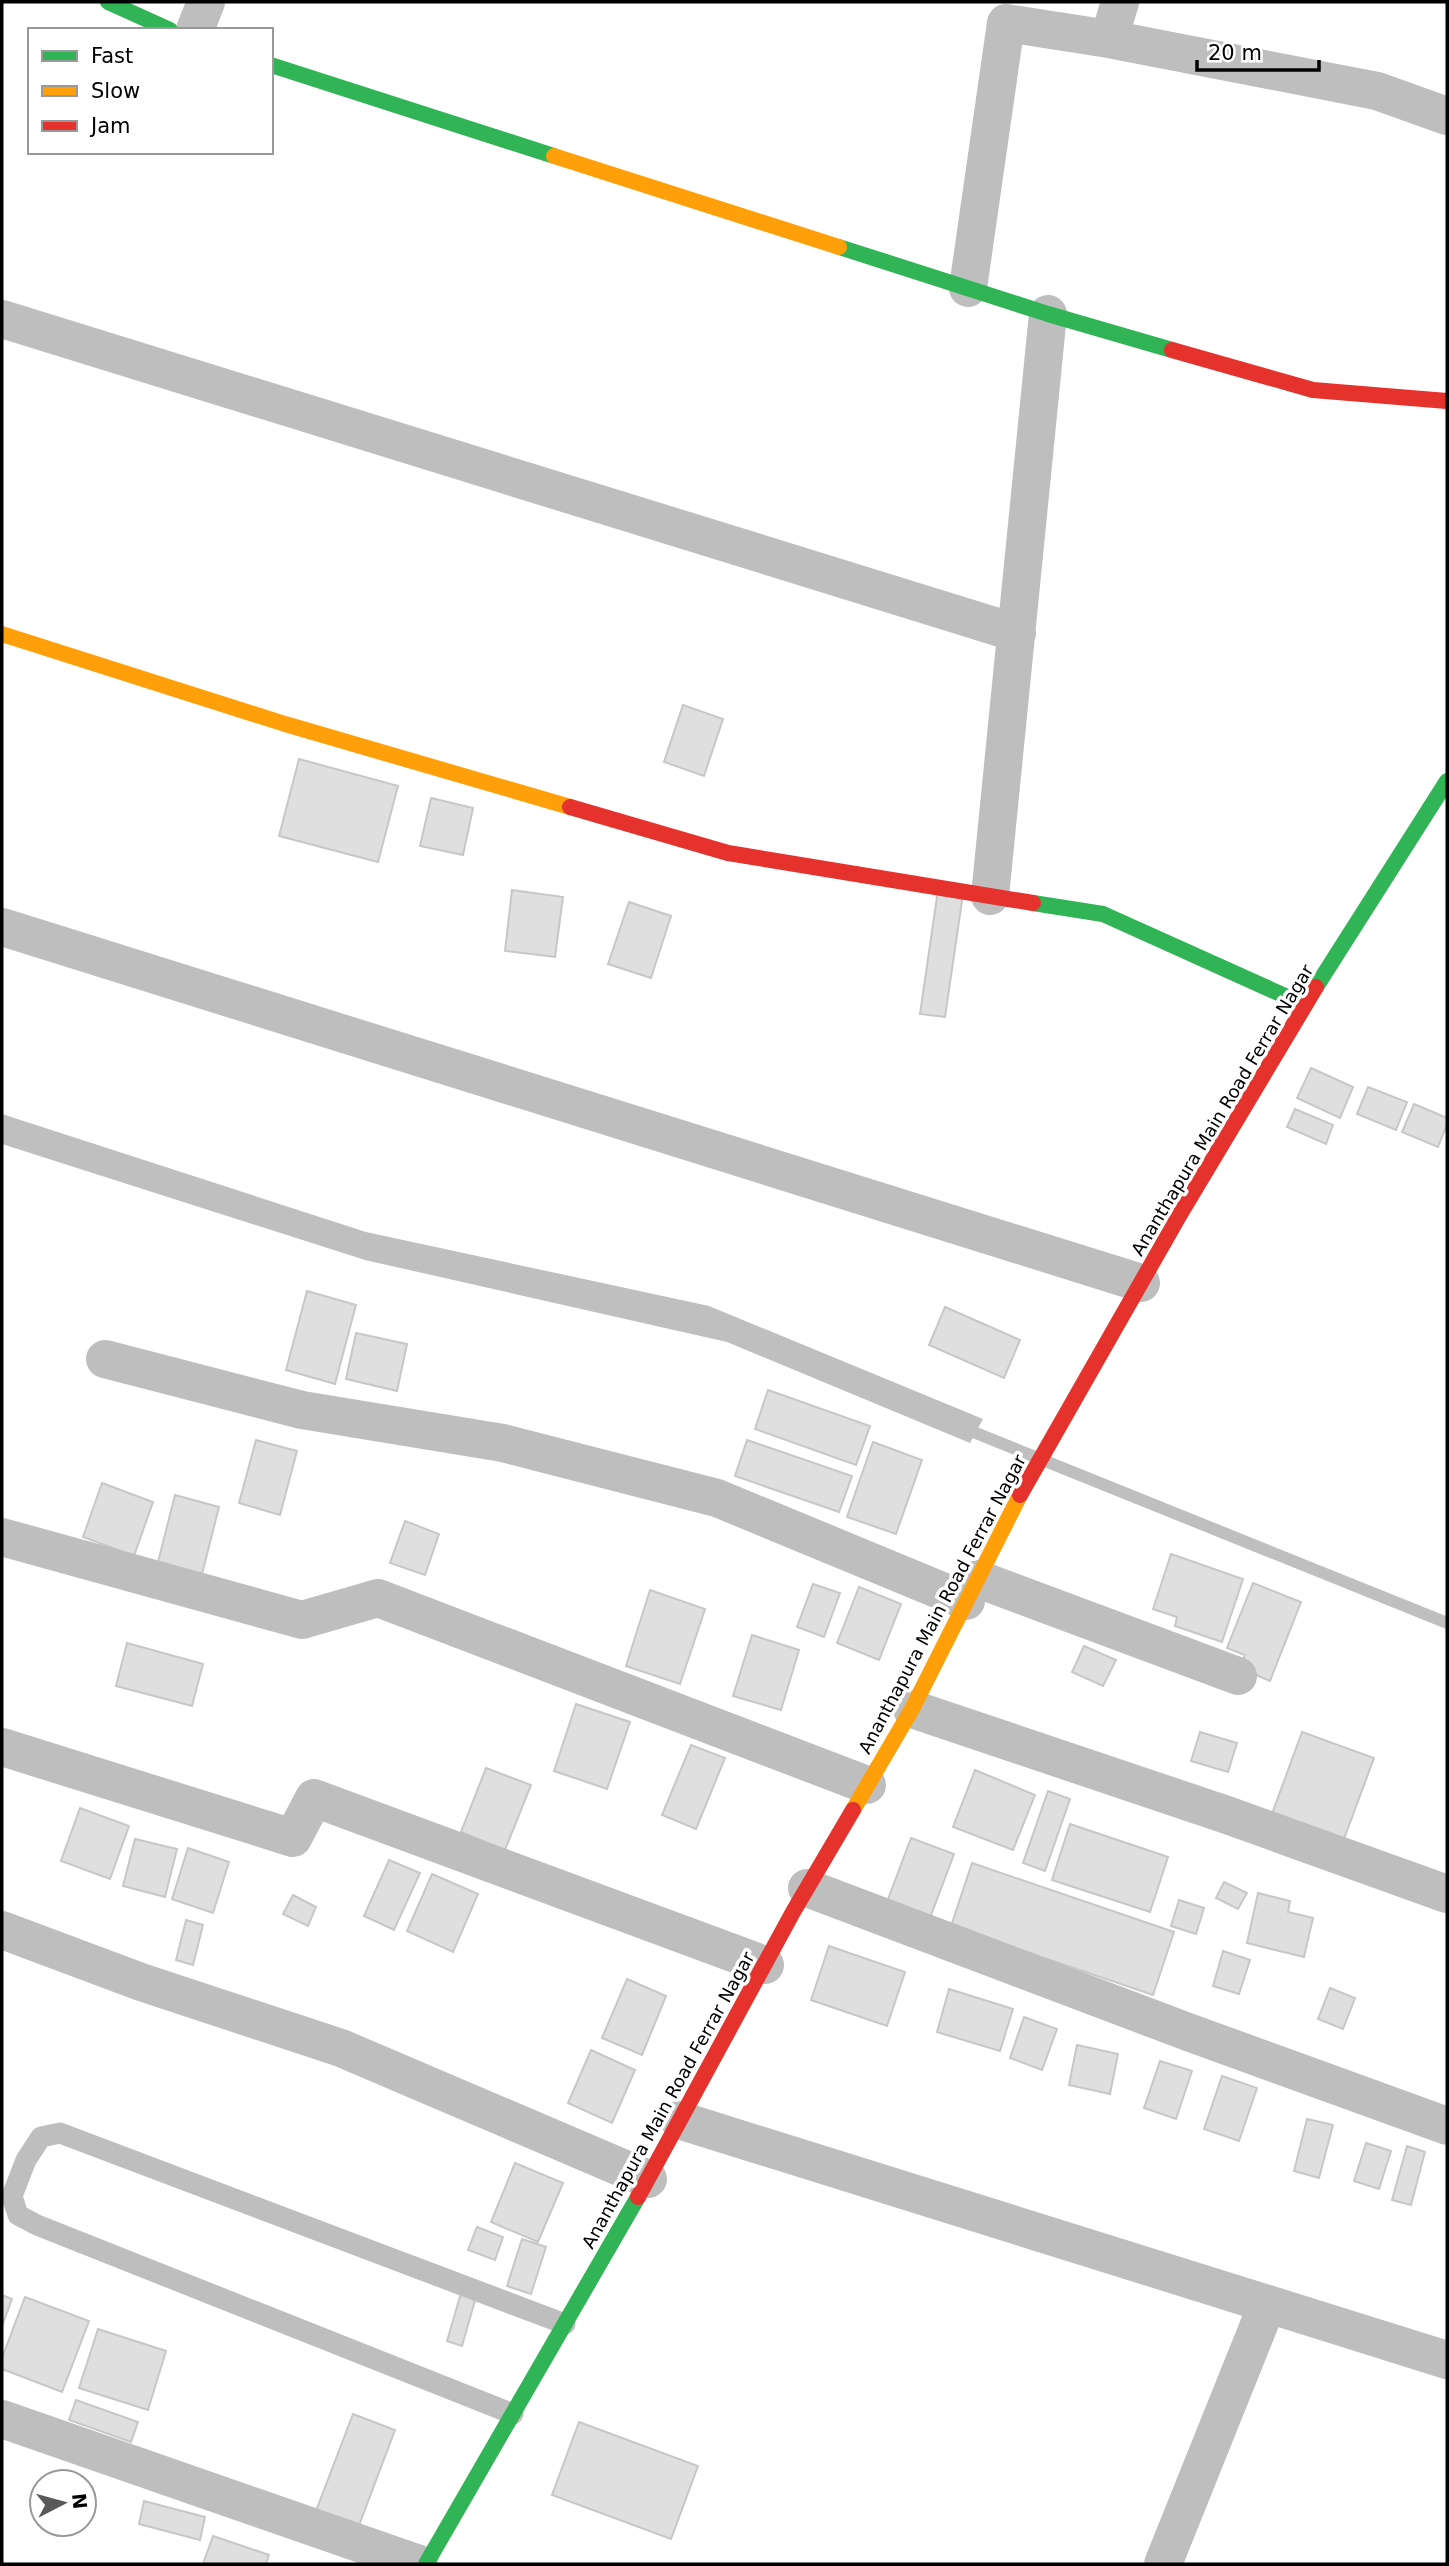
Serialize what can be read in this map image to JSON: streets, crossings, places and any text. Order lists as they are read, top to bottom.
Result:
{
  "streets": {
    "street": ["Ananthapura Main Road Ferrar Nagar"]
  },
  "legend": ["Fast", "Slow", "Jam"],
  "scale_bar": "20 m",
  "north": "right"
}
